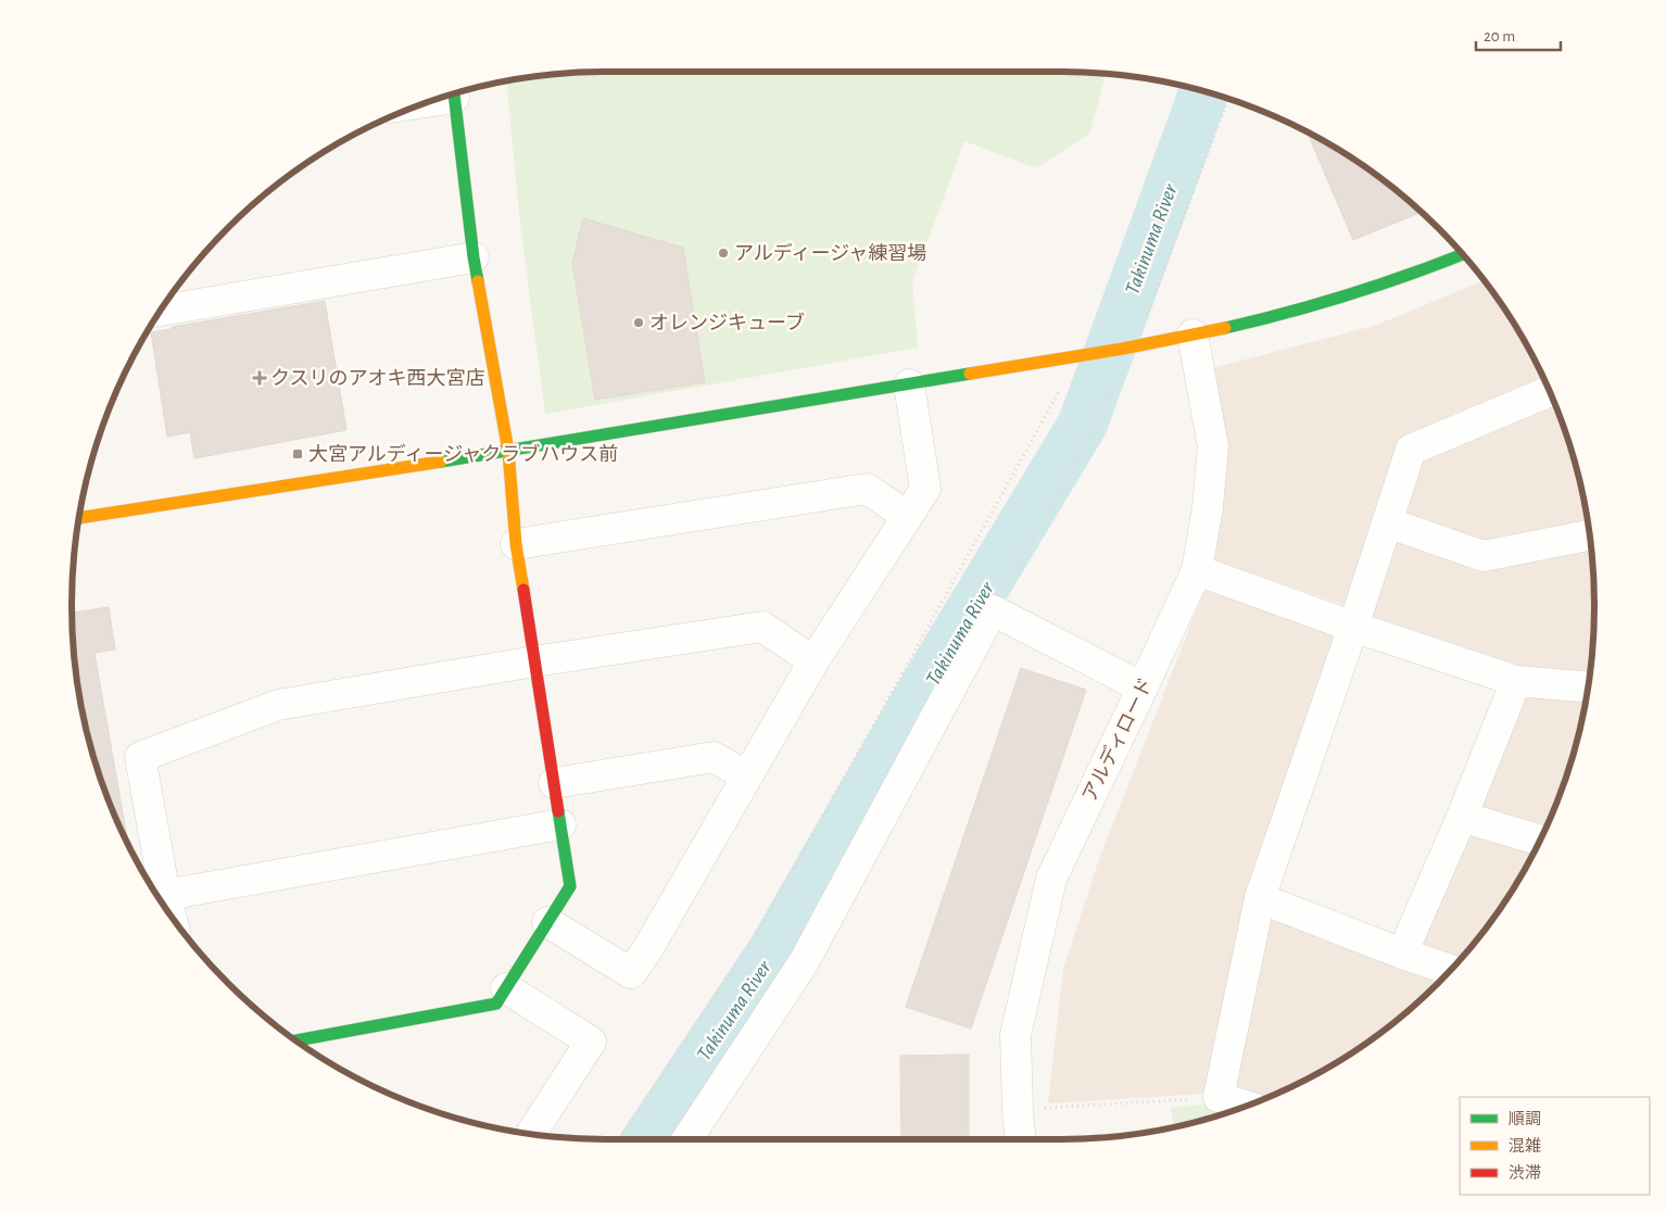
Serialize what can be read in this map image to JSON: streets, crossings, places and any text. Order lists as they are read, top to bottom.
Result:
{
  "streets": {
    "street": ["アルディロード"]
  },
  "water": ["Takinuma River"],
  "places": {
    "other": ["アルディージャ練習場", "オレンジキューブ"],
    "health": ["クスリのアオキ西大宮店"],
    "transit": ["大宮アルディージャクラブハウス前"]
  },
  "legend": ["順調", "混雑", "渋滞"],
  "scale_bar": "20 m"
}
